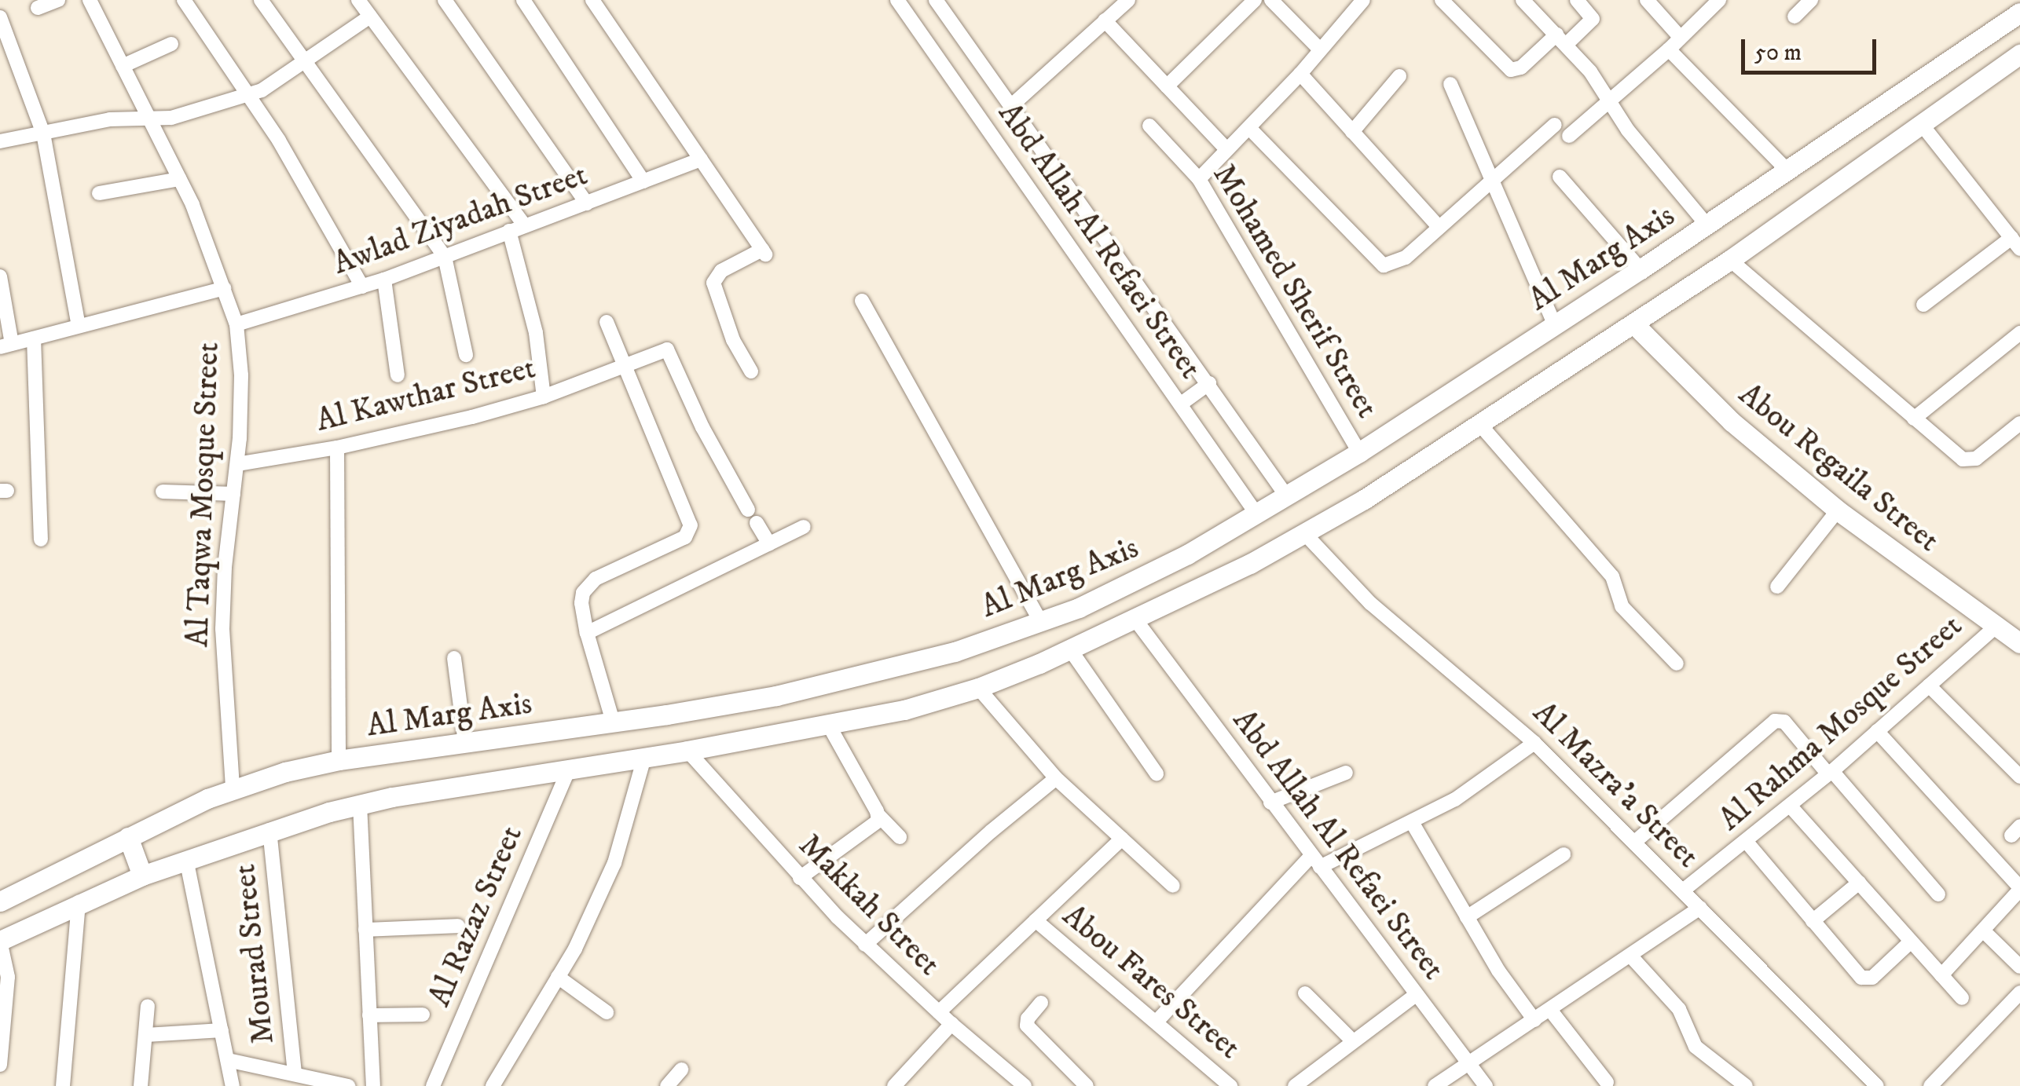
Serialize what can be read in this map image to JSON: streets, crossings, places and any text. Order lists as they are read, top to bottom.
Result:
{
  "streets": {
    "main road": ["Al Marg Axis", "Abou Regaila Street"],
    "street": [
      "Awlad Ziyadah Street",
      "Abd Allah Al Refaei Street",
      "Mohamed Sherif Street",
      "Al Kawthar Street",
      "Al Taqwa Mosque Street",
      "Al Rahma Mosque Street",
      "Al Mazra'a Street",
      "Makkah Street",
      "Al Razaz Street",
      "Mourad Street",
      "Abou Fares Street"
    ]
  },
  "crossings": [
    ["Awlad Ziyadah Street", "Al Taqwa Mosque Street"],
    ["Abd Allah Al Refaei Street", "Al Marg Axis"],
    ["Al Marg Axis", "Mohamed Sherif Street"],
    ["Al Marg Axis", "Abou Regaila Street"],
    ["Al Marg Axis", "Al Taqwa Mosque Street"],
    ["Al Marg Axis", "Al Mazra'a Street"],
    ["Al Marg Axis", "Makkah Street"],
    ["Al Marg Axis", "Al Razaz Street"],
    ["Al Marg Axis", "Mourad Street"],
    ["Al Kawthar Street", "Al Taqwa Mosque Street"],
    ["Abou Regaila Street", "Al Rahma Mosque Street"],
    ["Al Rahma Mosque Street", "Al Mazra'a Street"]
  ],
  "scale_bar": "50 m"
}
